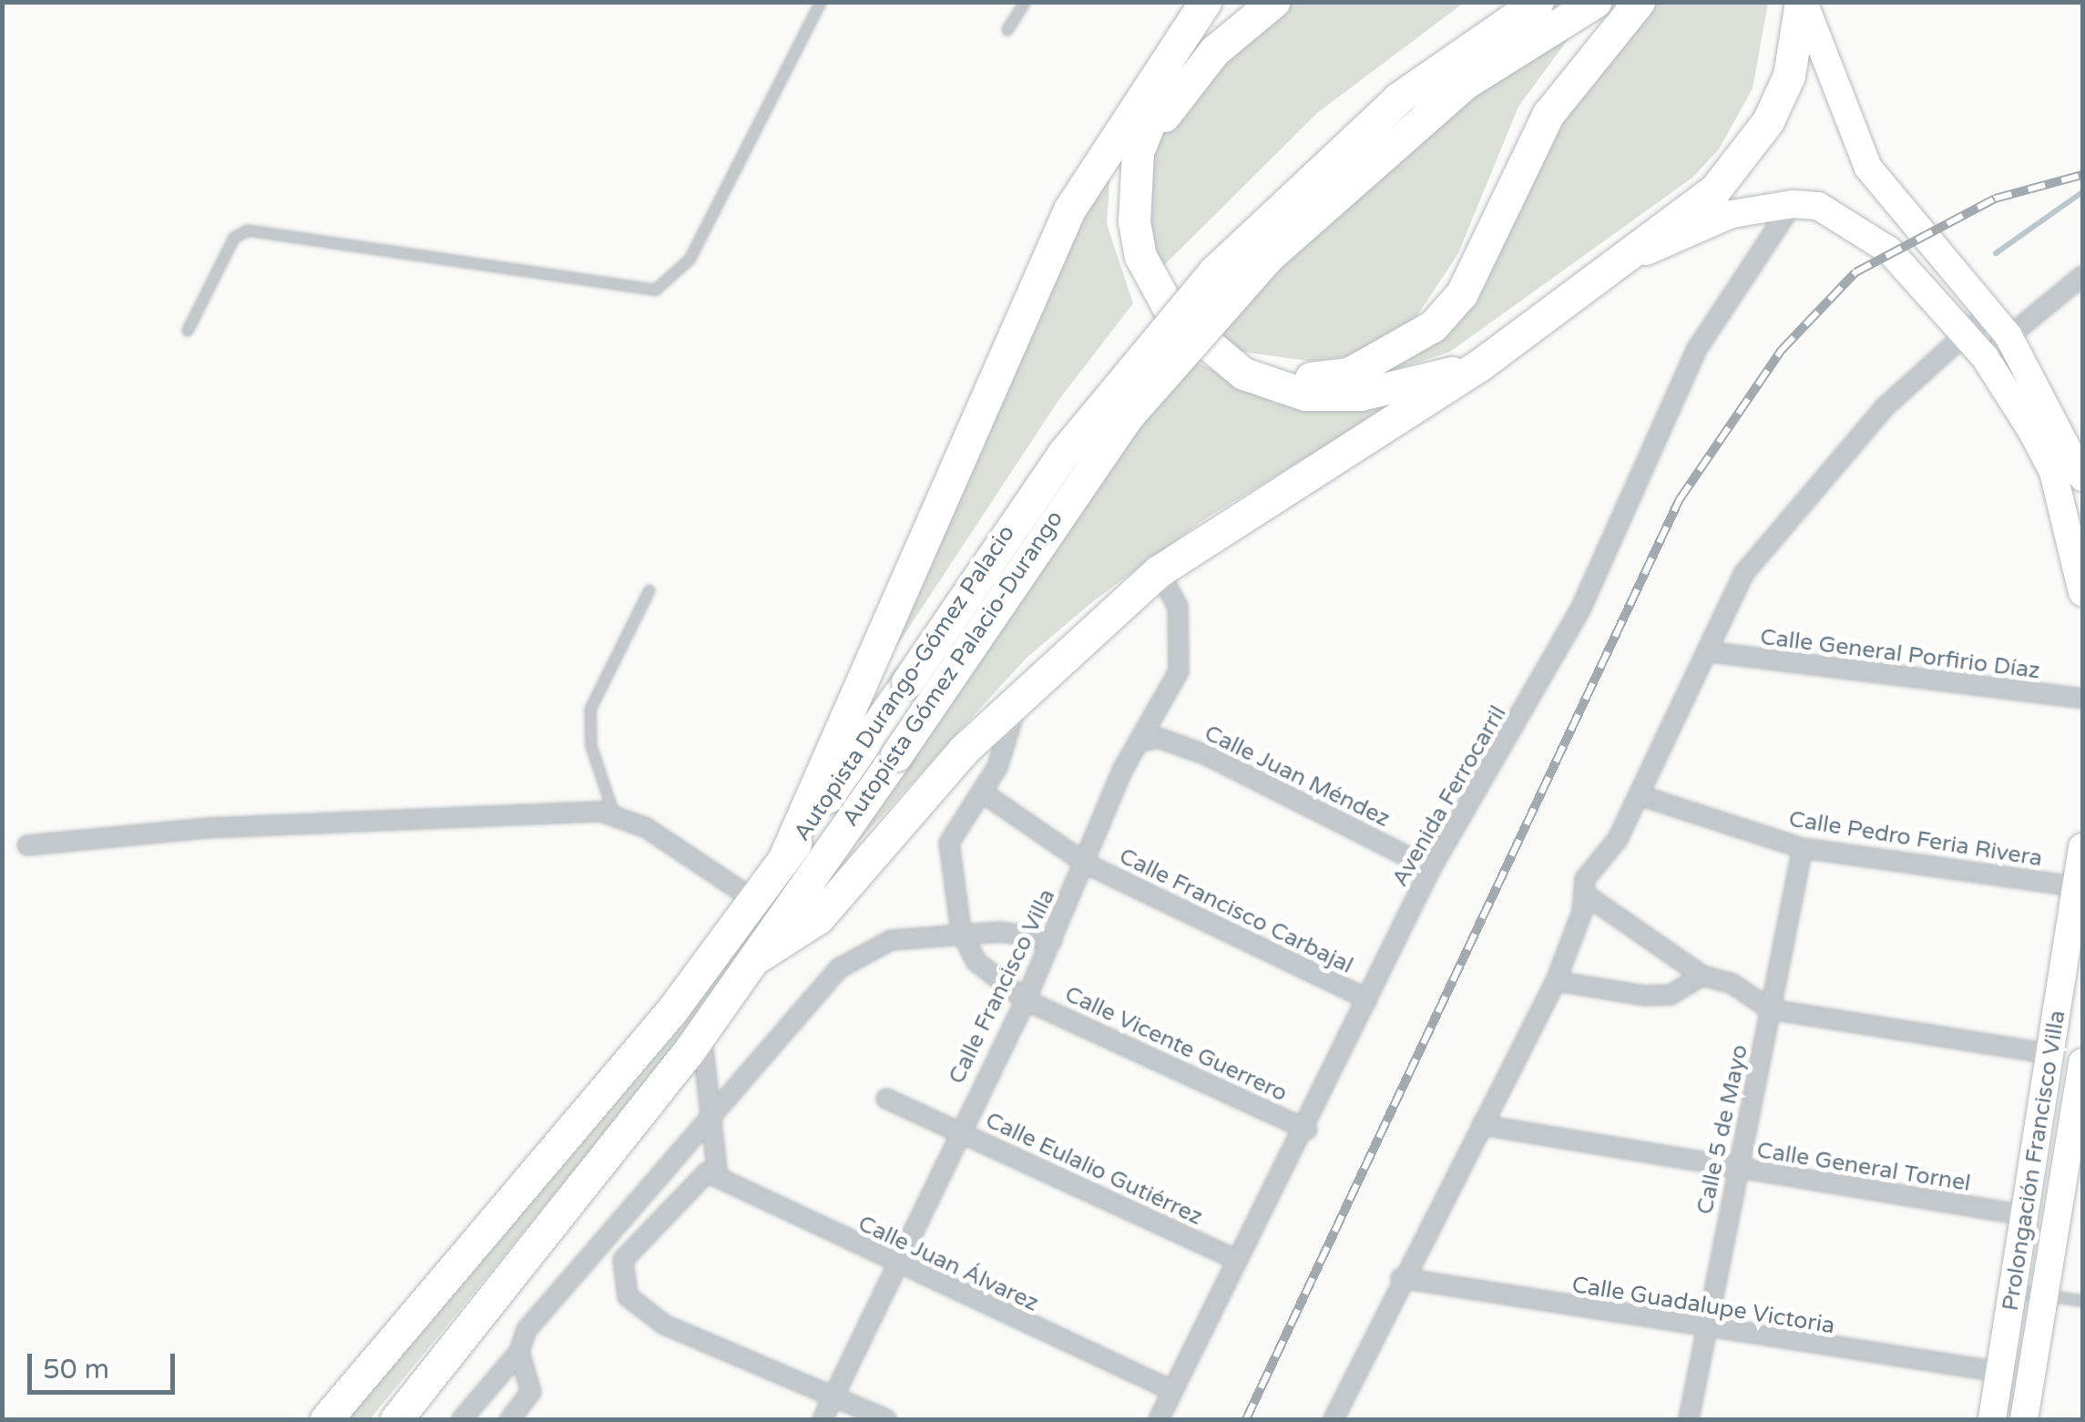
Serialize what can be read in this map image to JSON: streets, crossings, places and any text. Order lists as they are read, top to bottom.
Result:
{
  "streets": {
    "highway": ["Autopista Gómez Palacio-Durango", "Autopista Durango-Gómez Palacio"],
    "main road": ["Prolongación Francisco Villa"],
    "street": [
      "Calle General Porfirio Díaz",
      "Calle Juan Méndez",
      "Avenida Ferrocarril",
      "Calle Pedro Feria Rivera",
      "Calle Francisco Carbajal",
      "Calle Francisco Villa",
      "Calle Vicente Guerrero",
      "Calle 5 de Mayo",
      "Calle General Tornel",
      "Calle Eulalio Gutiérrez",
      "Calle Juan Álvarez",
      "Calle Guadalupe Victoria"
    ]
  },
  "crossings": [
    ["Calle Juan Méndez", "Avenida Ferrocarril"],
    ["Calle Juan Méndez", "Calle Francisco Villa"],
    ["Avenida Ferrocarril", "Calle Francisco Carbajal"],
    ["Avenida Ferrocarril", "Calle Vicente Guerrero"],
    ["Avenida Ferrocarril", "Calle Eulalio Gutiérrez"],
    ["Avenida Ferrocarril", "Calle Juan Álvarez"],
    ["Calle Pedro Feria Rivera", "Calle 5 de Mayo"],
    ["Calle Pedro Feria Rivera", "Prolongación Francisco Villa"],
    ["Calle Francisco Carbajal", "Calle Francisco Villa"],
    ["Calle Francisco Villa", "Calle Vicente Guerrero"],
    ["Calle Francisco Villa", "Calle Eulalio Gutiérrez"],
    ["Calle Francisco Villa", "Calle Juan Álvarez"],
    ["Calle 5 de Mayo", "Calle General Tornel"],
    ["Calle 5 de Mayo", "Calle Guadalupe Victoria"],
    ["Prolongación Francisco Villa", "Calle General Tornel"],
    ["Prolongación Francisco Villa", "Calle Guadalupe Victoria"]
  ],
  "scale_bar": "50 m"
}
